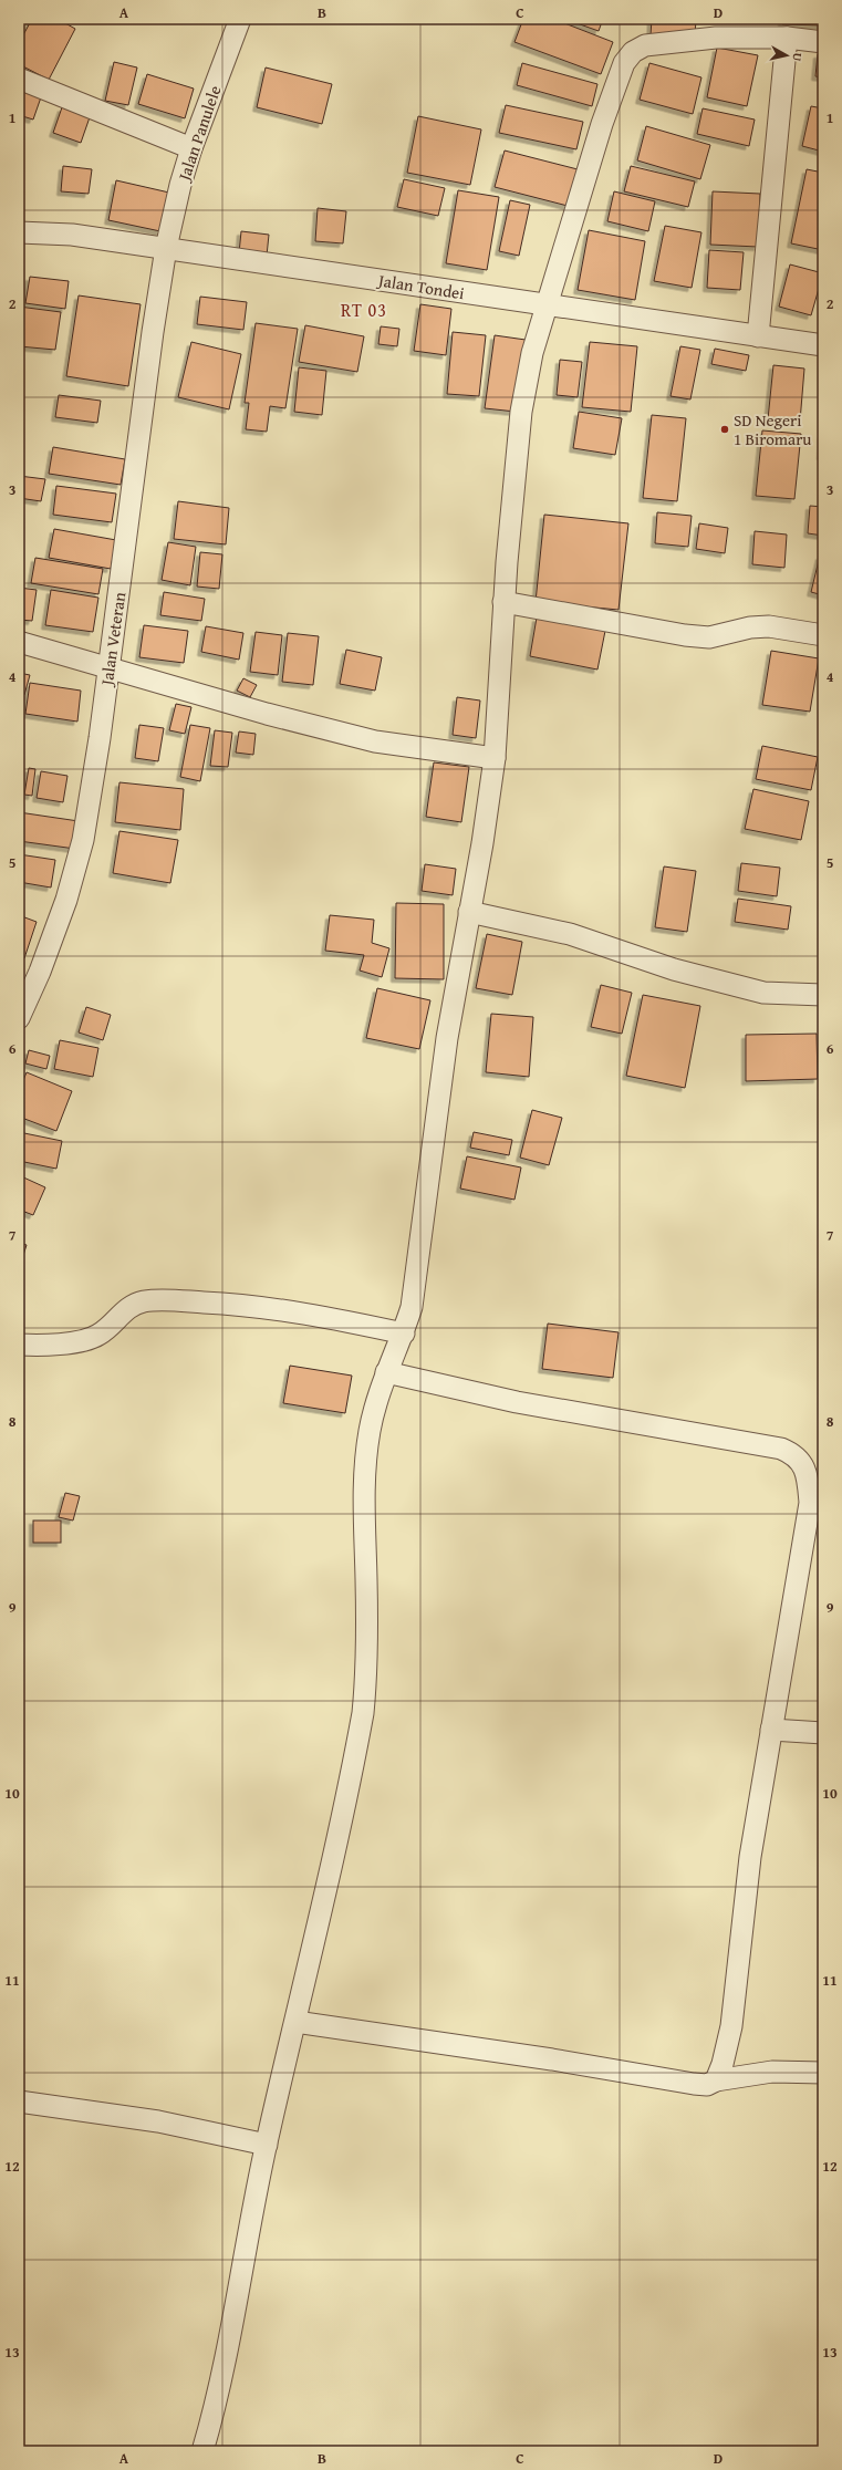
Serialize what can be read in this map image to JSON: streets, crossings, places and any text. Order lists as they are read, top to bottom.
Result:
{
  "streets": {
    "street": ["Jalan Panulele", "Jalan Tondei", "Jalan Veteran"]
  },
  "crossings": [
    ["Jalan Panulele", "Jalan Tondei"],
    ["Jalan Panulele", "Jalan Veteran"],
    ["Jalan Tondei", "Jalan Veteran"]
  ],
  "districts": ["RT 03"],
  "places": ["SD Negeri 1 Biromaru"],
  "north": "right",
  "grid": {
    "columns": [
      "A",
      "B",
      "C",
      "D"
    ],
    "rows": [
      "1",
      "2",
      "3",
      "4",
      "5",
      "6",
      "7",
      "8",
      "9",
      "10",
      "11",
      "12",
      "13"
    ]
  }
}
